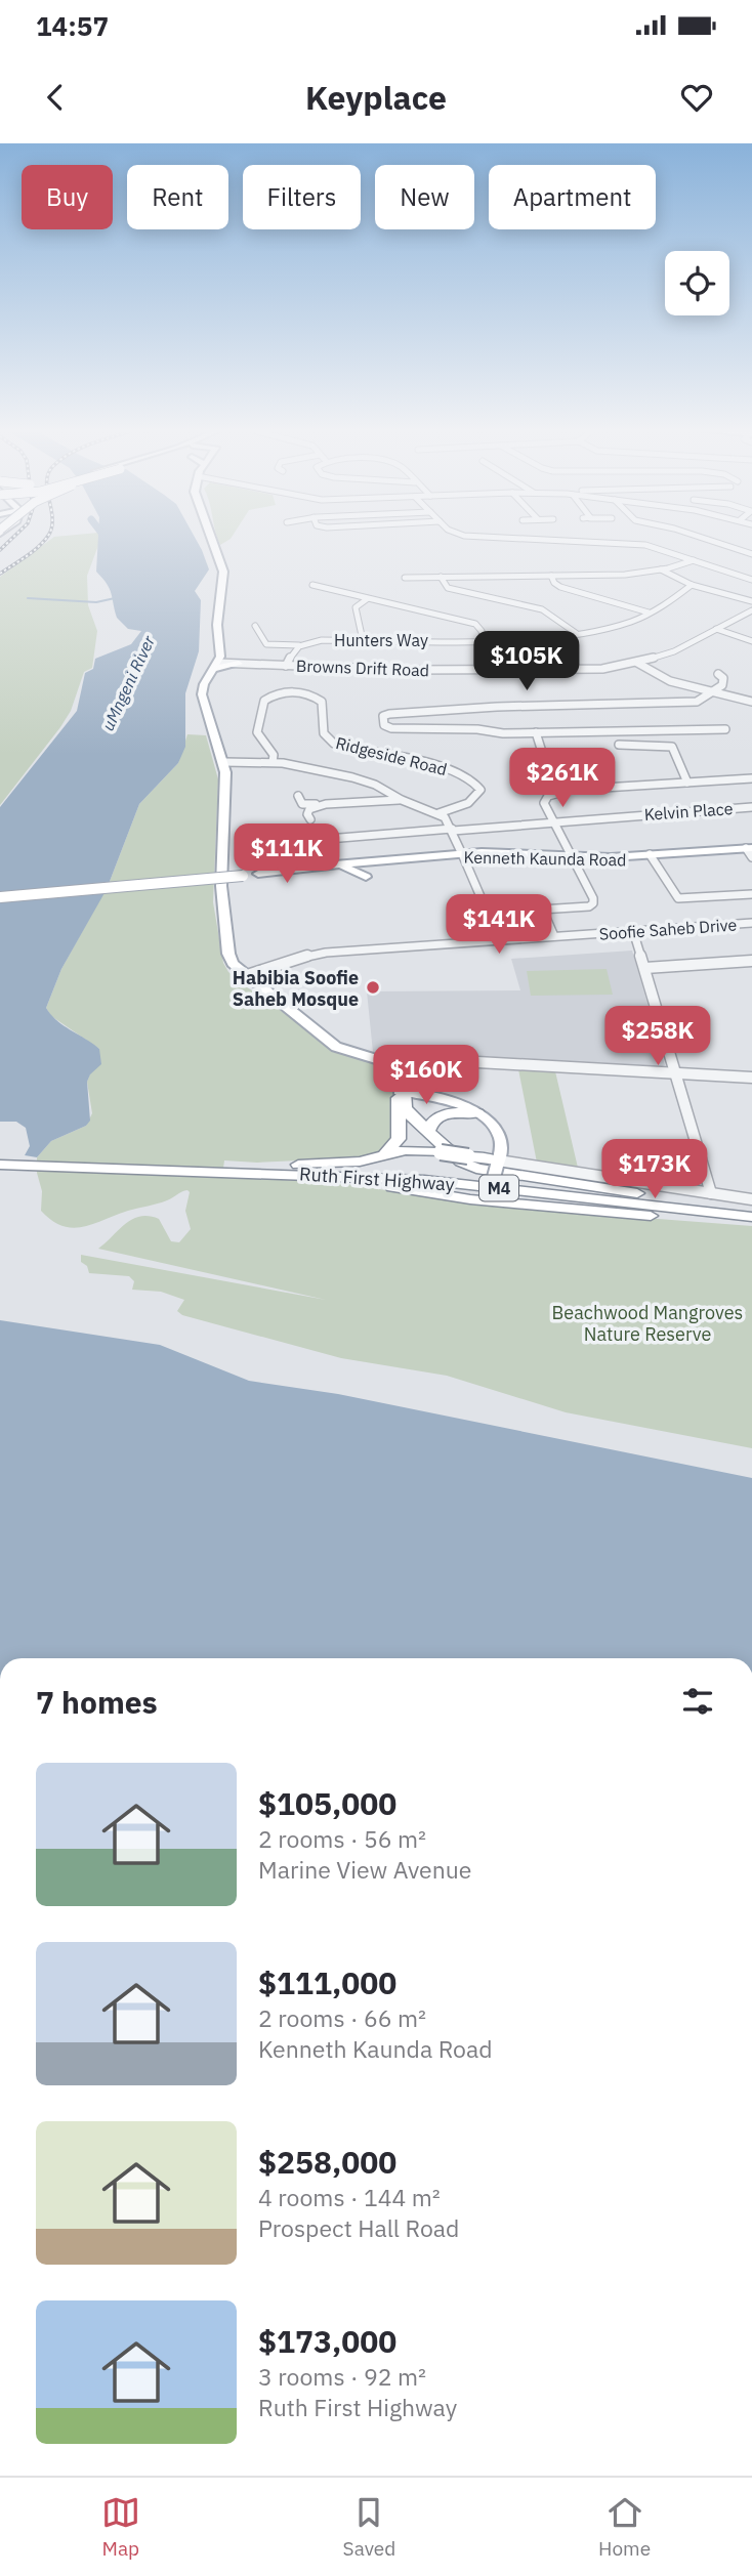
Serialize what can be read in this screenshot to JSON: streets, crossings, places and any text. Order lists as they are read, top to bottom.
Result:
{
  "streets": {
    "highway": ["Ruth First Highway", "M4"],
    "main road": ["Kenneth Kaunda Road"],
    "street": [
      "Hunters Way",
      "Browns Drift Road",
      "Ridgeside Road",
      "Kelvin Place",
      "Soofie Saheb Drive"
    ]
  },
  "water": ["uMngeni River"],
  "parks": ["Beachwood Mangroves Nature Reserve"],
  "places": ["Habibia Soofie Saheb Mosque"],
  "page": {
    "status": "14:57",
    "header": "Keyplace",
    "chip": [
      "Buy",
      "Rent",
      "Filters",
      "New",
      "Apartment"
    ],
    "price": [
      "$105K",
      "$261K",
      "$111K",
      "$141K",
      "$258K",
      "$160K",
      "$173K"
    ],
    "heading": "7 homes",
    "list": [
      {
        "name": "$105,000",
        "note": "2 rooms · 56 m² · Marine View Avenue"
      },
      {
        "name": "$111,000",
        "note": "2 rooms · 66 m² · Kenneth Kaunda Road"
      },
      {
        "name": "$258,000",
        "note": "4 rooms · 144 m² · Prospect Hall Road"
      },
      {
        "name": "$173,000",
        "note": "3 rooms · 92 m² · Ruth First Highway"
      }
    ],
    "tabs": ["Map", "Saved", "Home"]
  }
}
